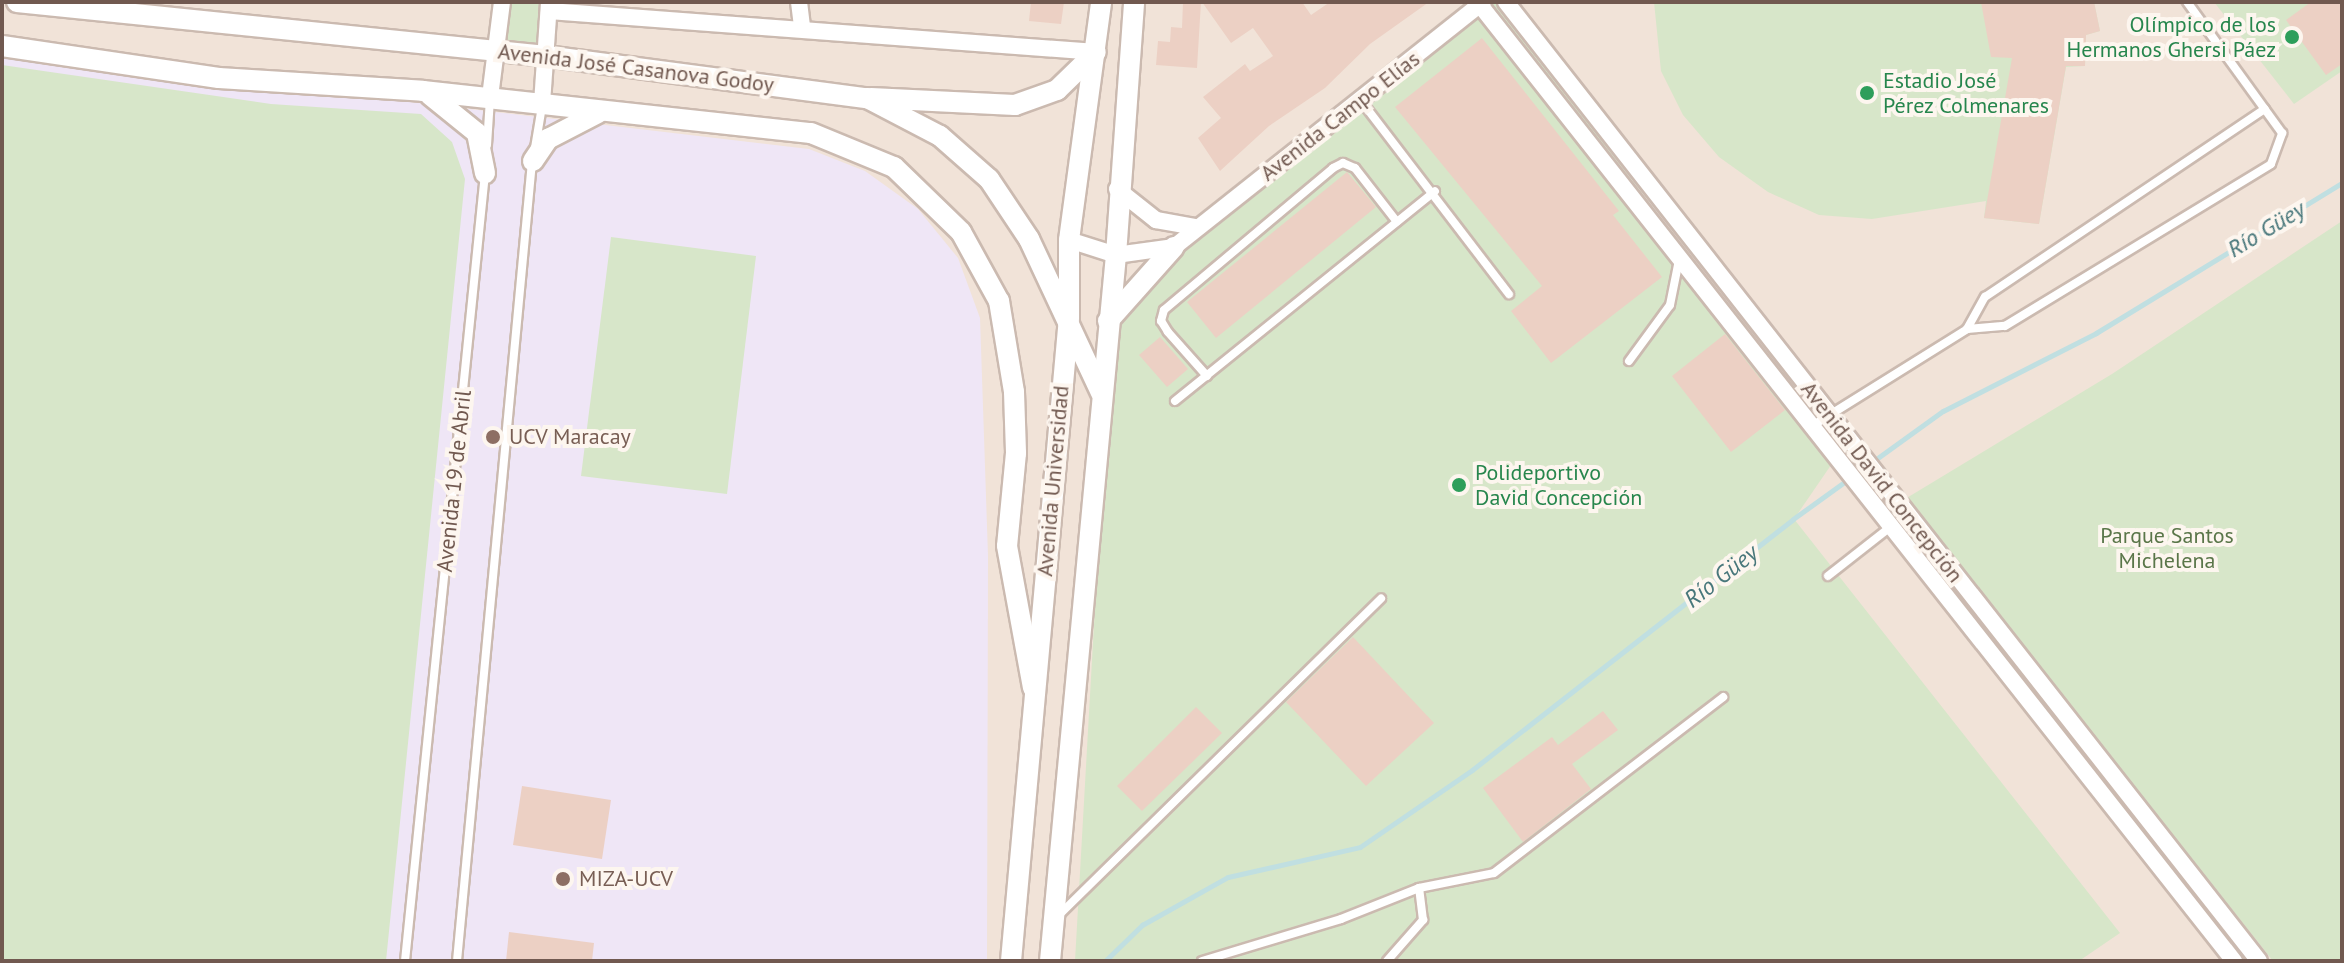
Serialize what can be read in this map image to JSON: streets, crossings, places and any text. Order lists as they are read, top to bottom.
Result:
{
  "streets": {
    "street": [
      "Avenida José Casanova Godoy",
      "Avenida Campo Elías",
      "Avenida 19 de Abril",
      "Avenida Universidad",
      "Avenida David Concepción"
    ]
  },
  "crossings": [
    ["Avenida José Casanova Godoy", "Avenida 19 de Abril"],
    ["Avenida José Casanova Godoy", "Avenida Universidad"],
    ["Avenida Campo Elías", "Avenida David Concepción"]
  ],
  "water": ["Río Güey"],
  "parks": ["Parque Santos Michelena"],
  "places": [
    "Olímpico de los Hermanos Ghersi Páez",
    "Estadio José Pérez Colmenares",
    "UCV Maracay",
    "Polideportivo David Concepción",
    "MIZA-UCV"
  ]
}
